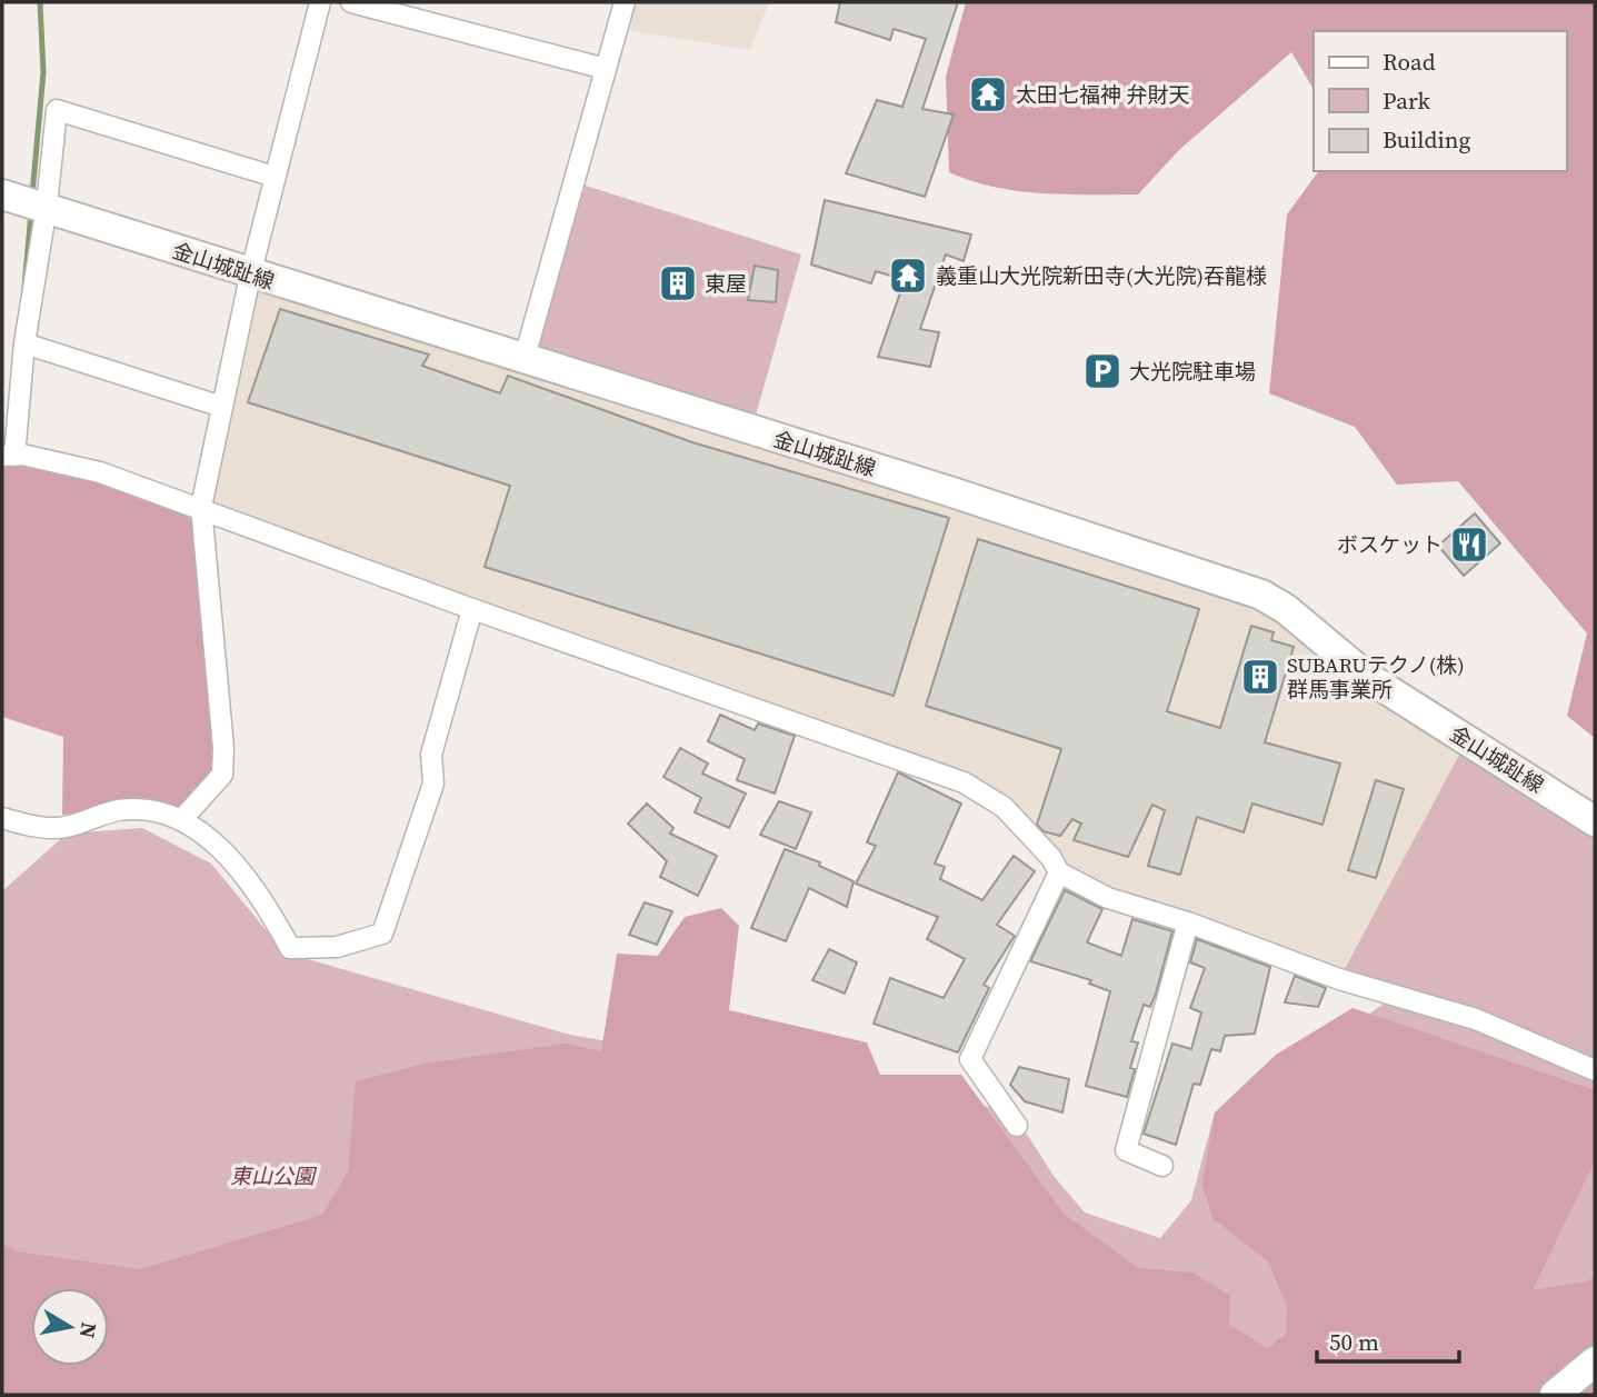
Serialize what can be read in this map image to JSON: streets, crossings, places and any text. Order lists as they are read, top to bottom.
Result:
{
  "streets": {
    "main road": ["金山城趾線"]
  },
  "parks": ["東山公園"],
  "places": {
    "temple": ["太田七福神 弁財天", "義重山大光院新田寺(大光院)吞龍様"],
    "building": ["東屋", "SUBARUテクノ(株) 群馬事業所"],
    "parking": ["大光院駐車場"],
    "restaurant": ["ボスケット"]
  },
  "legend": ["Road", "Park", "Building"],
  "scale_bar": "50 m",
  "north": "right"
}
